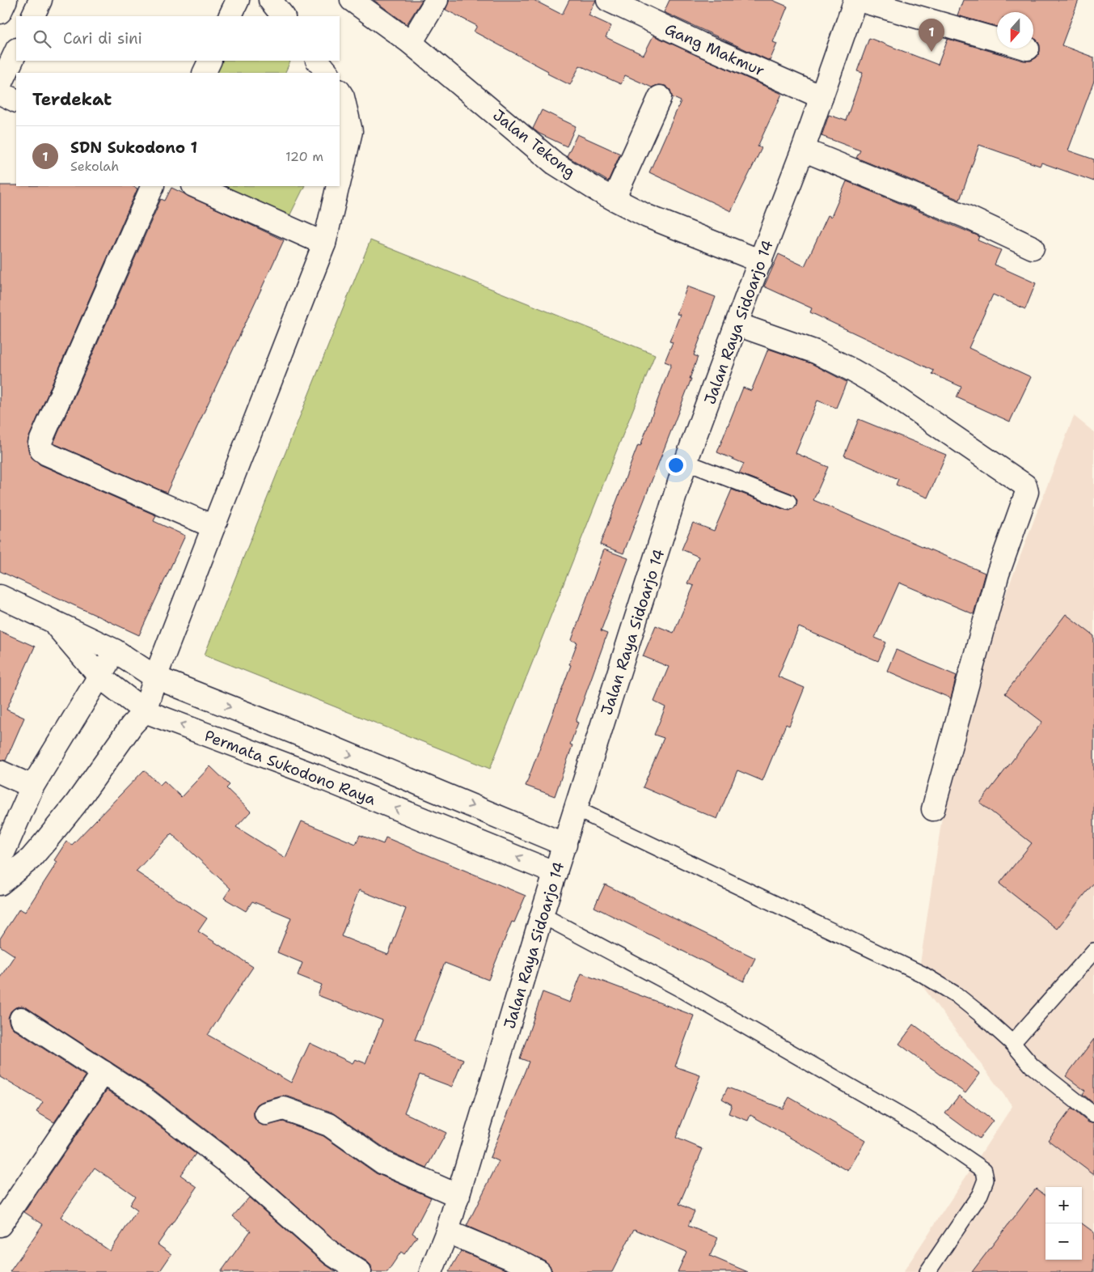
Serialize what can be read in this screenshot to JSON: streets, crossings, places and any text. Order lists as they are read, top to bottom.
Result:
{
  "streets": {
    "street": [
      "Gang Makmur",
      "Jalan Tekong",
      "Jalan Raya Sidoarjo 14",
      "Permata Sukodono Raya"
    ]
  },
  "crossings": [
    ["Gang Makmur", "Jalan Raya Sidoarjo 14"],
    ["Jalan Tekong", "Jalan Raya Sidoarjo 14"],
    ["Jalan Raya Sidoarjo 14", "Permata Sukodono Raya"]
  ],
  "north": "bottom",
  "page": {
    "search": "Cari di sini",
    "pins": "1",
    "heading": "Terdekat",
    "list": [
      {
        "mark": "1",
        "name": "SDN Sukodono 1",
        "note": "Sekolah",
        "value": "120 m"
      }
    ],
    "map_buttons": ["+", "−"]
  }
}
